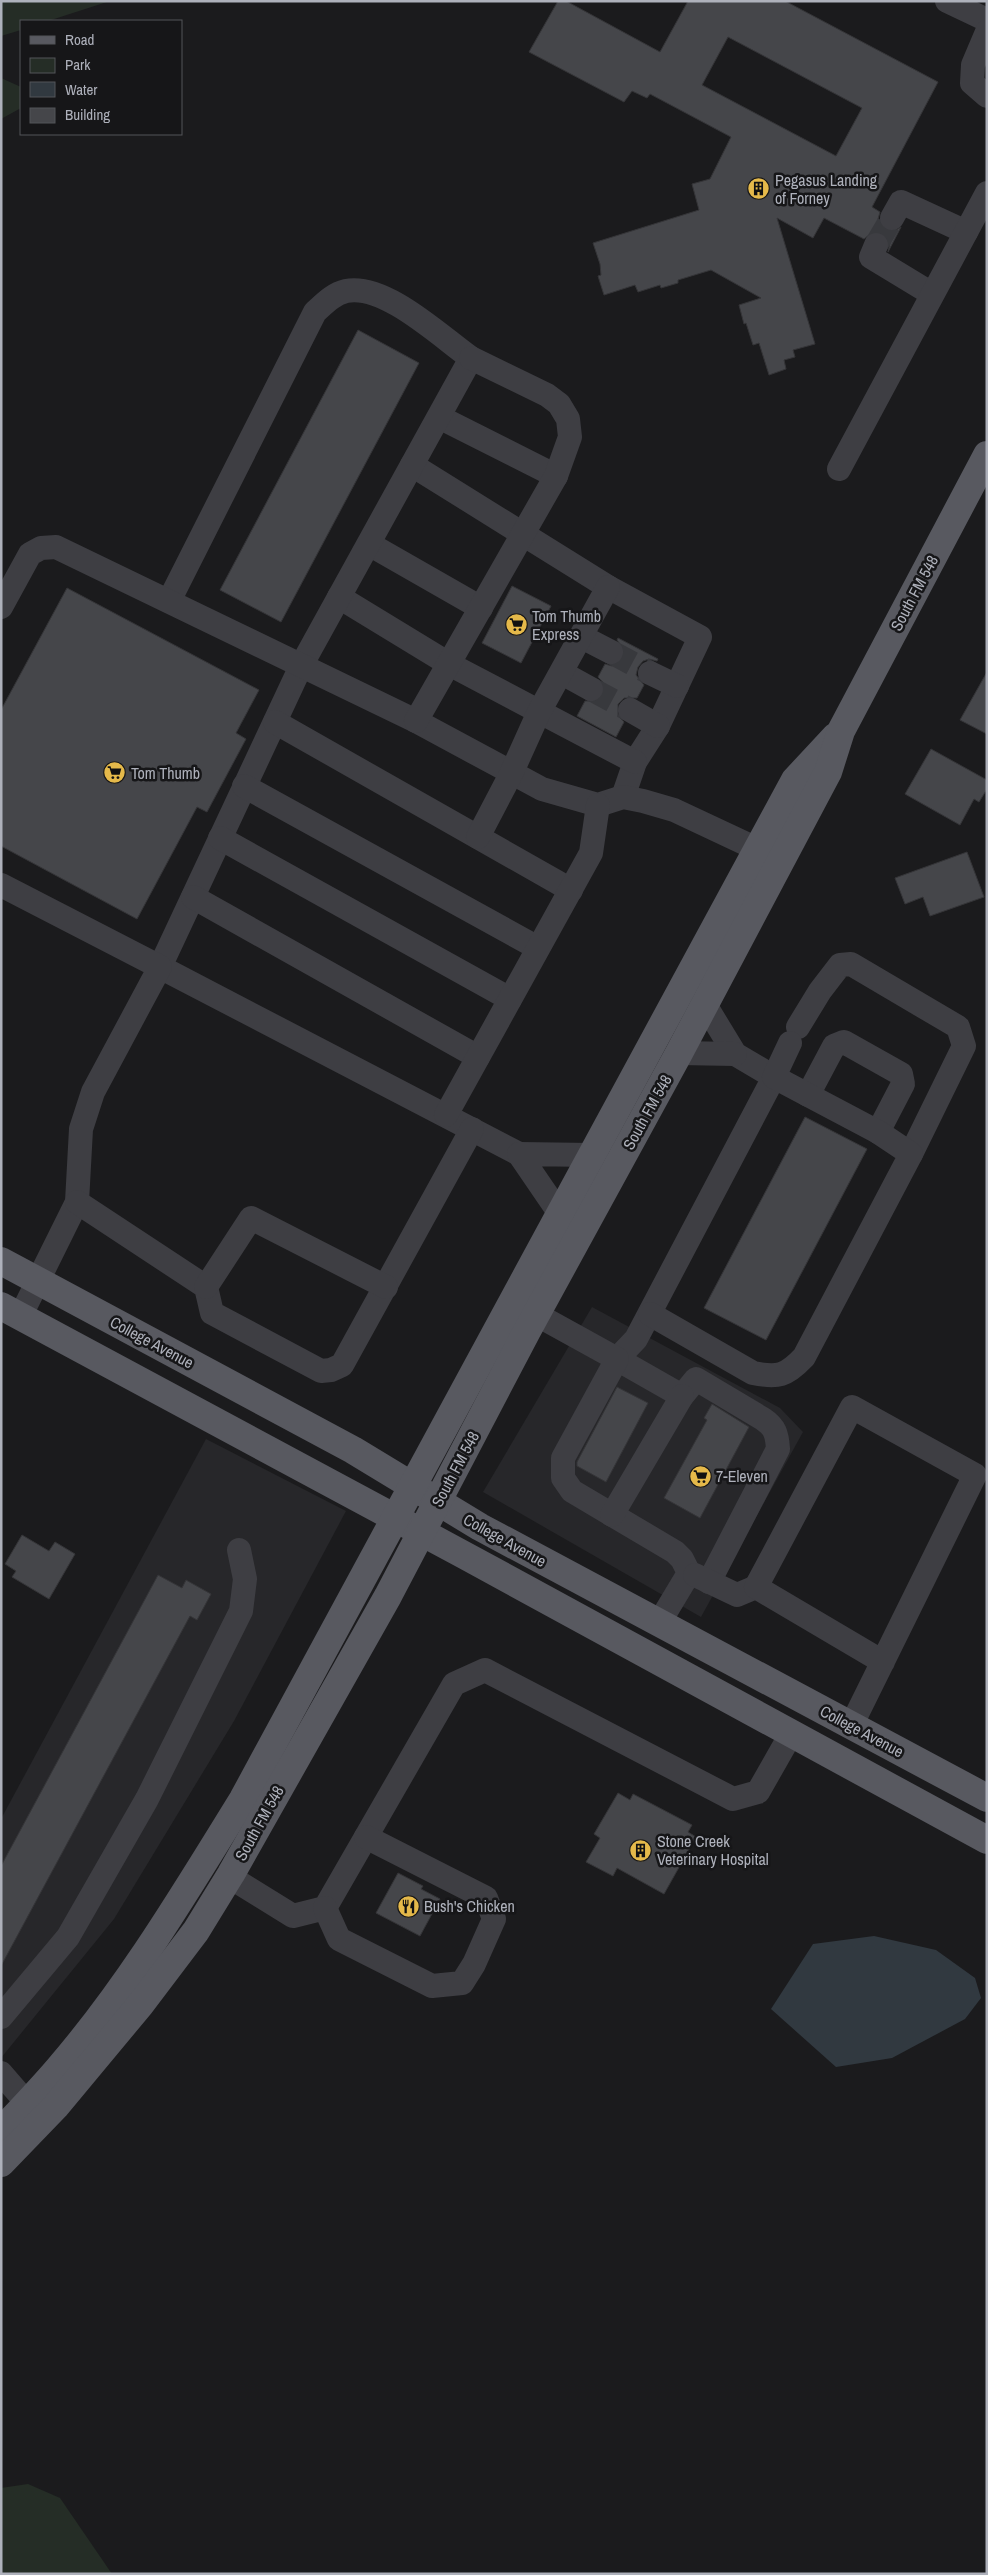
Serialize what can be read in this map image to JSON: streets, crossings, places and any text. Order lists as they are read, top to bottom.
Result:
{
  "streets": {
    "main road": ["South FM 548", "College Avenue"]
  },
  "crossings": [
    ["South FM 548", "College Avenue"]
  ],
  "places": {
    "building": ["Pegasus Landing of Forney", "Stone Creek Veterinary Hospital"],
    "supermarket": ["Tom Thumb Express", "Tom Thumb", "7-Eleven"],
    "restaurant": ["Bush's Chicken"]
  },
  "legend": [
    "Road",
    "Park",
    "Water",
    "Building"
  ]
}
